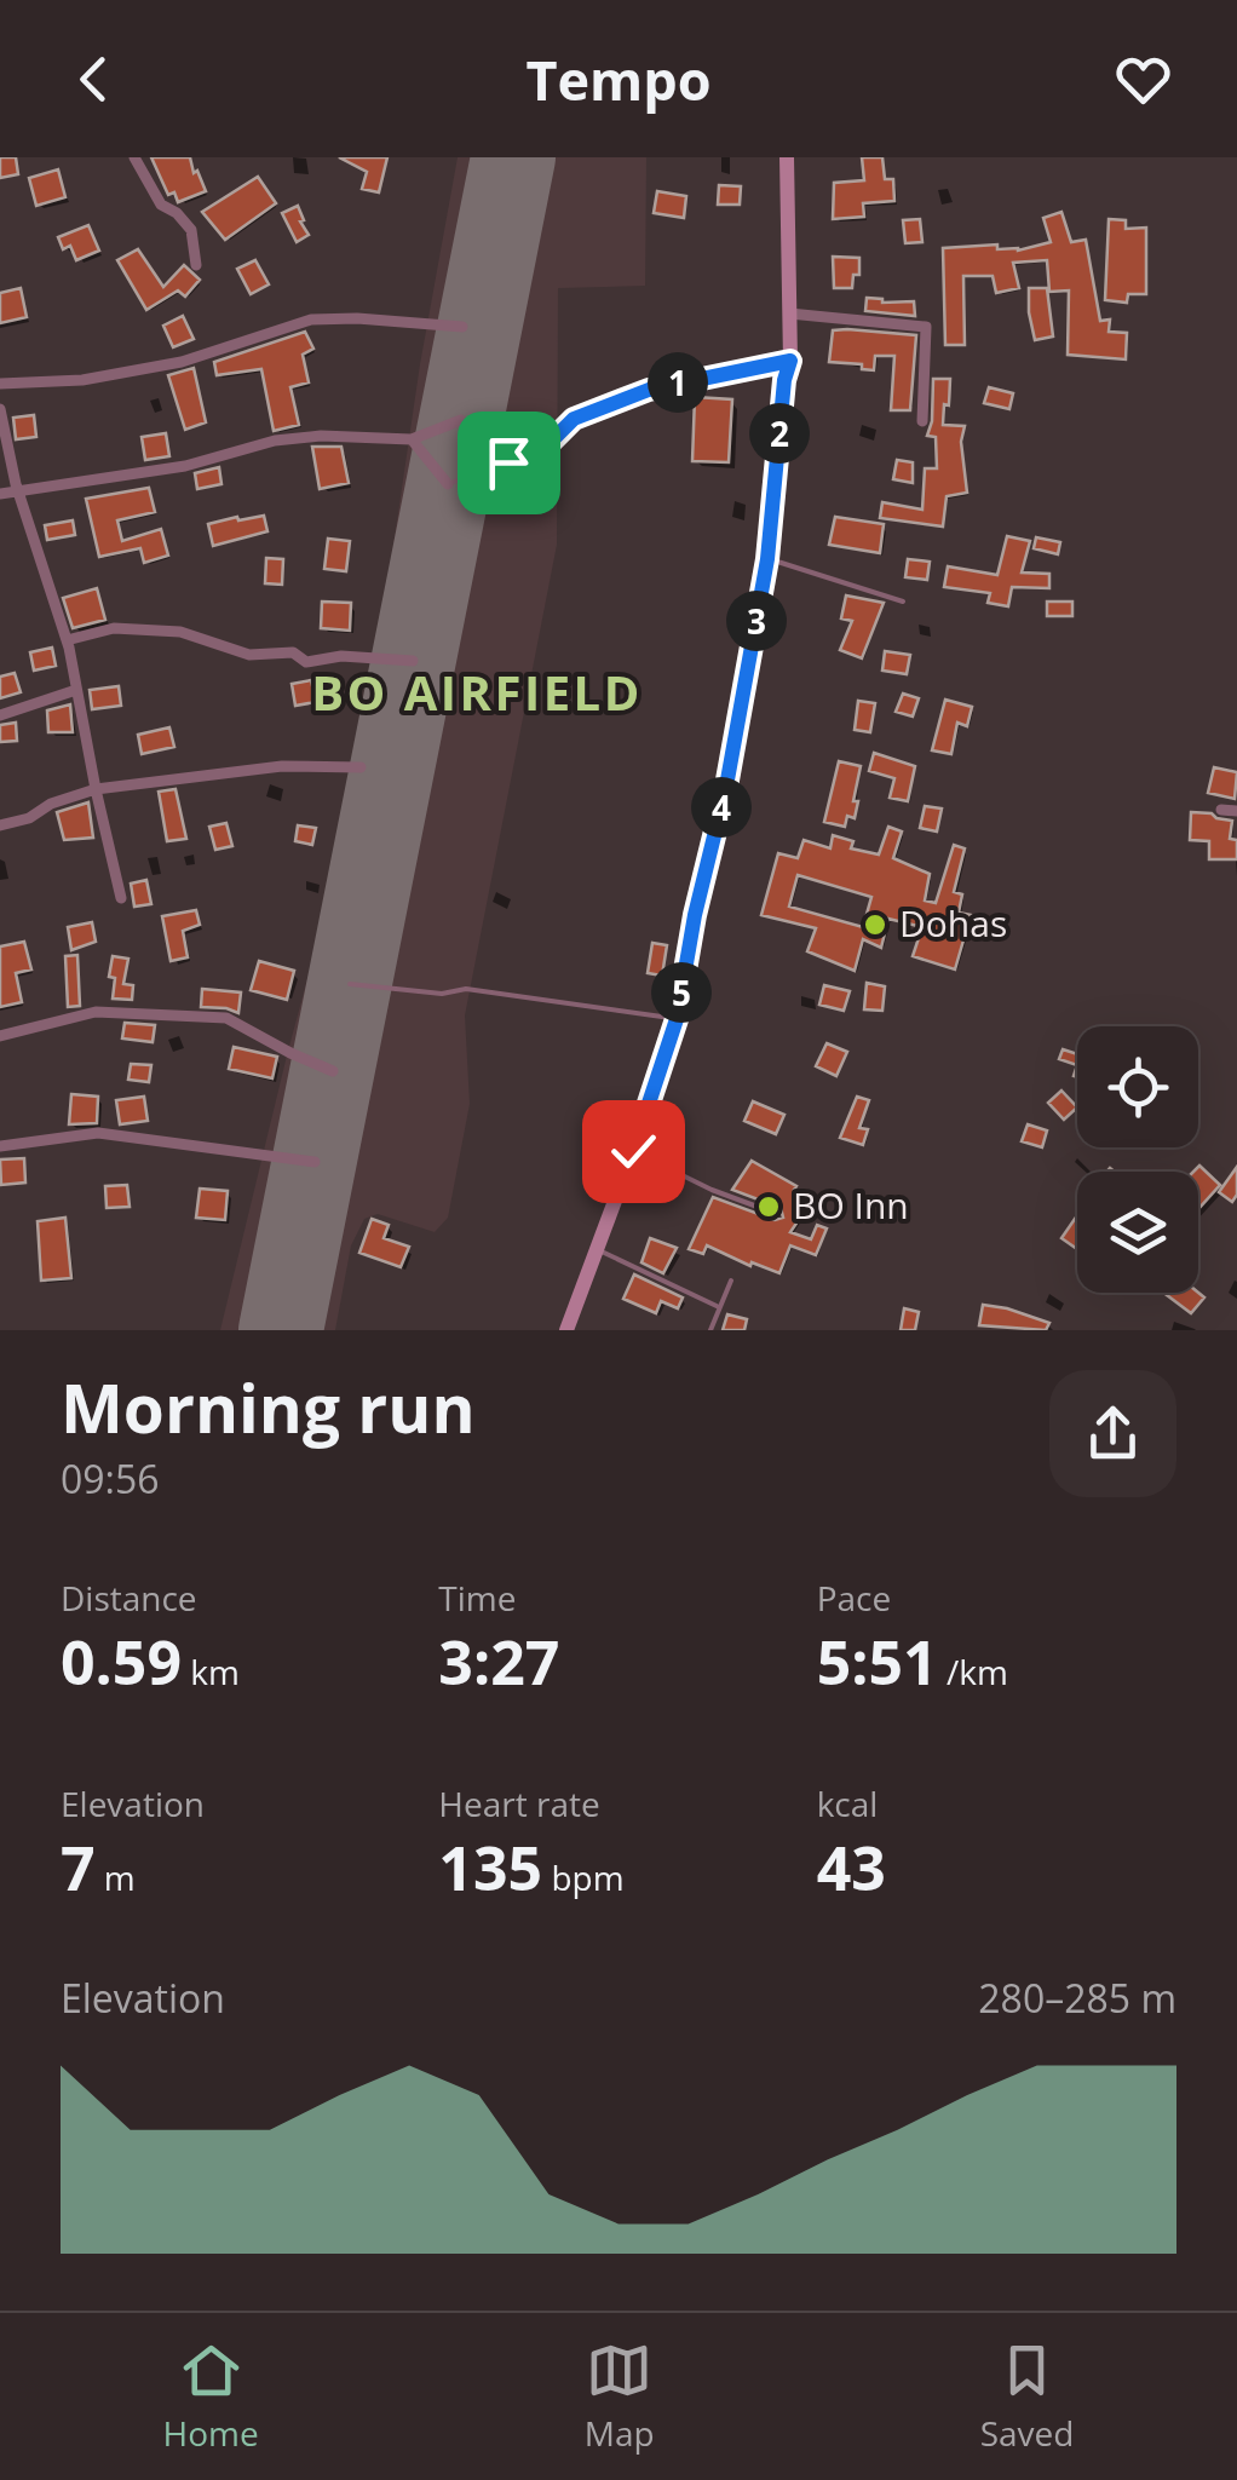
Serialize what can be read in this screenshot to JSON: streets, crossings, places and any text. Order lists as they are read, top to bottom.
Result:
{
  "districts": ["BO AIRFIELD"],
  "places": ["Dohas", "BO Inn"],
  "page": {
    "header": "Tempo",
    "pins": [
      "1",
      "2",
      "3",
      "4",
      "5"
    ],
    "heading": ["Morning run", "09:56"],
    "stats": [
      ["Distance", "0.59 km"],
      ["Time", "3:27"],
      ["Pace", "5:51 /km"],
      ["Elevation", "7 m"],
      ["Heart rate", "135 bpm"],
      ["kcal", "43"]
    ],
    "chart": ["Elevation", "280–285 m"],
    "tabs": ["Home", "Map", "Saved"]
  }
}
